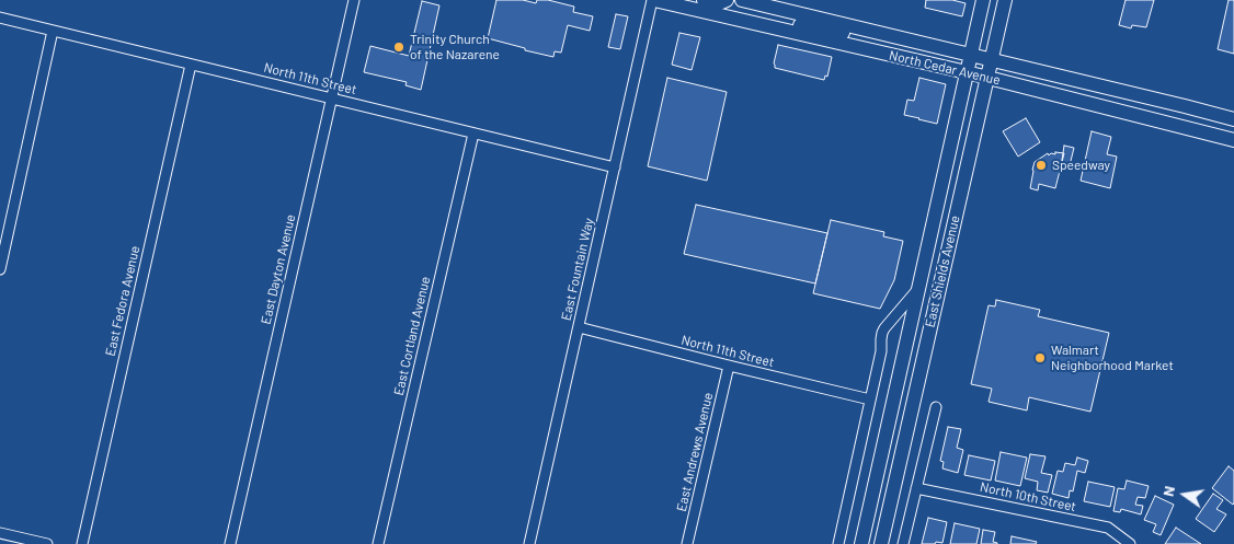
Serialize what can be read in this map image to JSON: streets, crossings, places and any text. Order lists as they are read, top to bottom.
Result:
{
  "streets": {
    "main road": ["North Cedar Avenue", "East Shields Avenue"],
    "street": [
      "North 11th Street",
      "East Dayton Avenue",
      "East Fountain Way",
      "East Fedora Avenue",
      "East Cortland Avenue",
      "East Andrews Avenue",
      "North 10th Street"
    ]
  },
  "crossings": [
    ["North Cedar Avenue", "East Fountain Way"],
    ["North Cedar Avenue", "East Shields Avenue"],
    ["North 11th Street", "East Dayton Avenue"],
    ["North 11th Street", "East Fountain Way"],
    ["North 11th Street", "East Fedora Avenue"],
    ["North 11th Street", "East Cortland Avenue"],
    ["North 11th Street", "East Andrews Avenue"]
  ],
  "places": ["Trinity Church of the Nazarene", "Speedway", "Walmart Neighborhood Market"],
  "north": "left"
}
